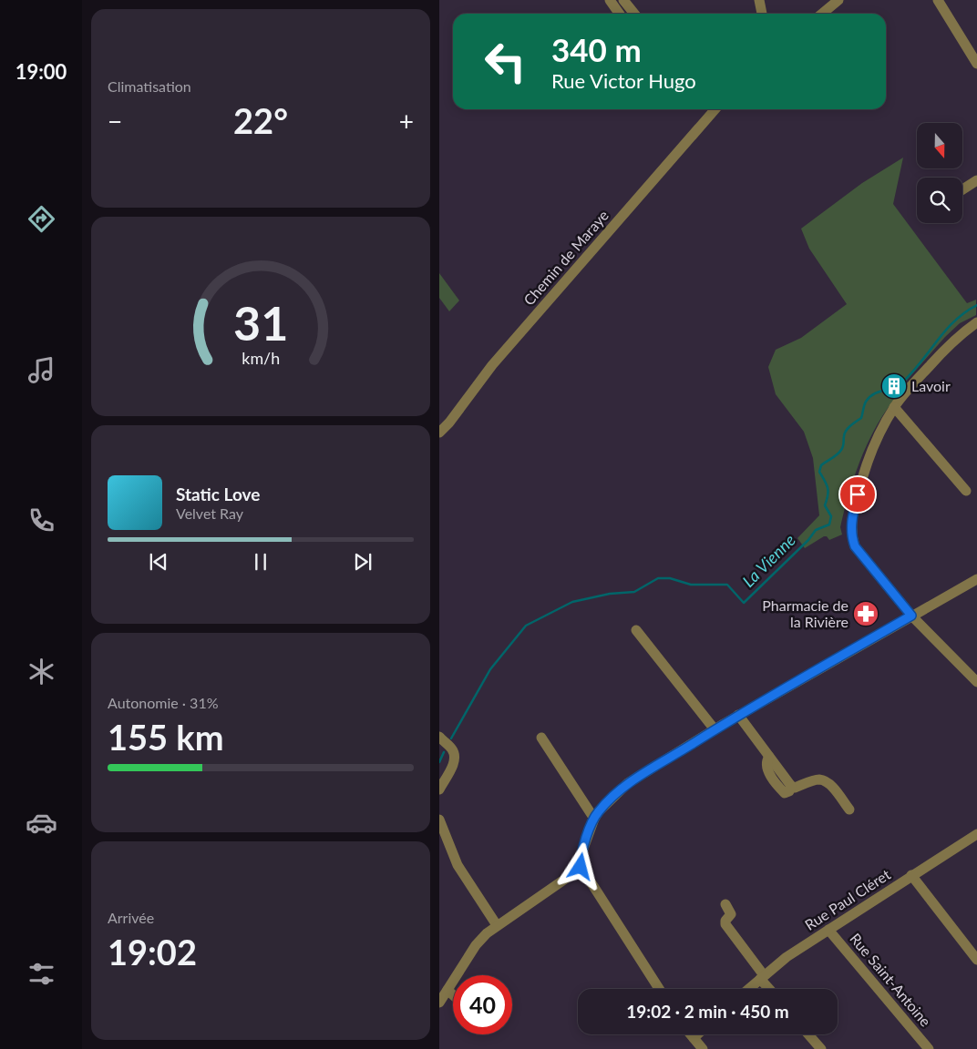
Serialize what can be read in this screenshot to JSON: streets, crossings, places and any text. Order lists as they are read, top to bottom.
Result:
{
  "streets": {
    "street": ["Chemin de Maraye", "Rue Paul Cléret", "Rue Saint-Antoine"]
  },
  "crossings": [
    ["Rue Paul Cléret", "Rue Saint-Antoine"]
  ],
  "water": ["La Vienne"],
  "places": {
    "building": ["Lavoir"],
    "pharmacy": ["Pharmacie de la Rivière"]
  },
  "north": "bottom",
  "page": {
    "tabs": "19:00",
    "tile": [
      "Climatisation",
      ["Autonomie · 31%", "155 km"],
      ["Arrivée", "19:02"]
    ],
    "turn": ["340 m", "Rue Victor Hugo"],
    "heat": ["−", "22°", "+"],
    "song": ["Static Love", "Velvet Ray"],
    "limit": "40",
    "trip": "19:02 · 2 min · 450 m",
    "gauge": ["31", "km/h"]
  }
}
